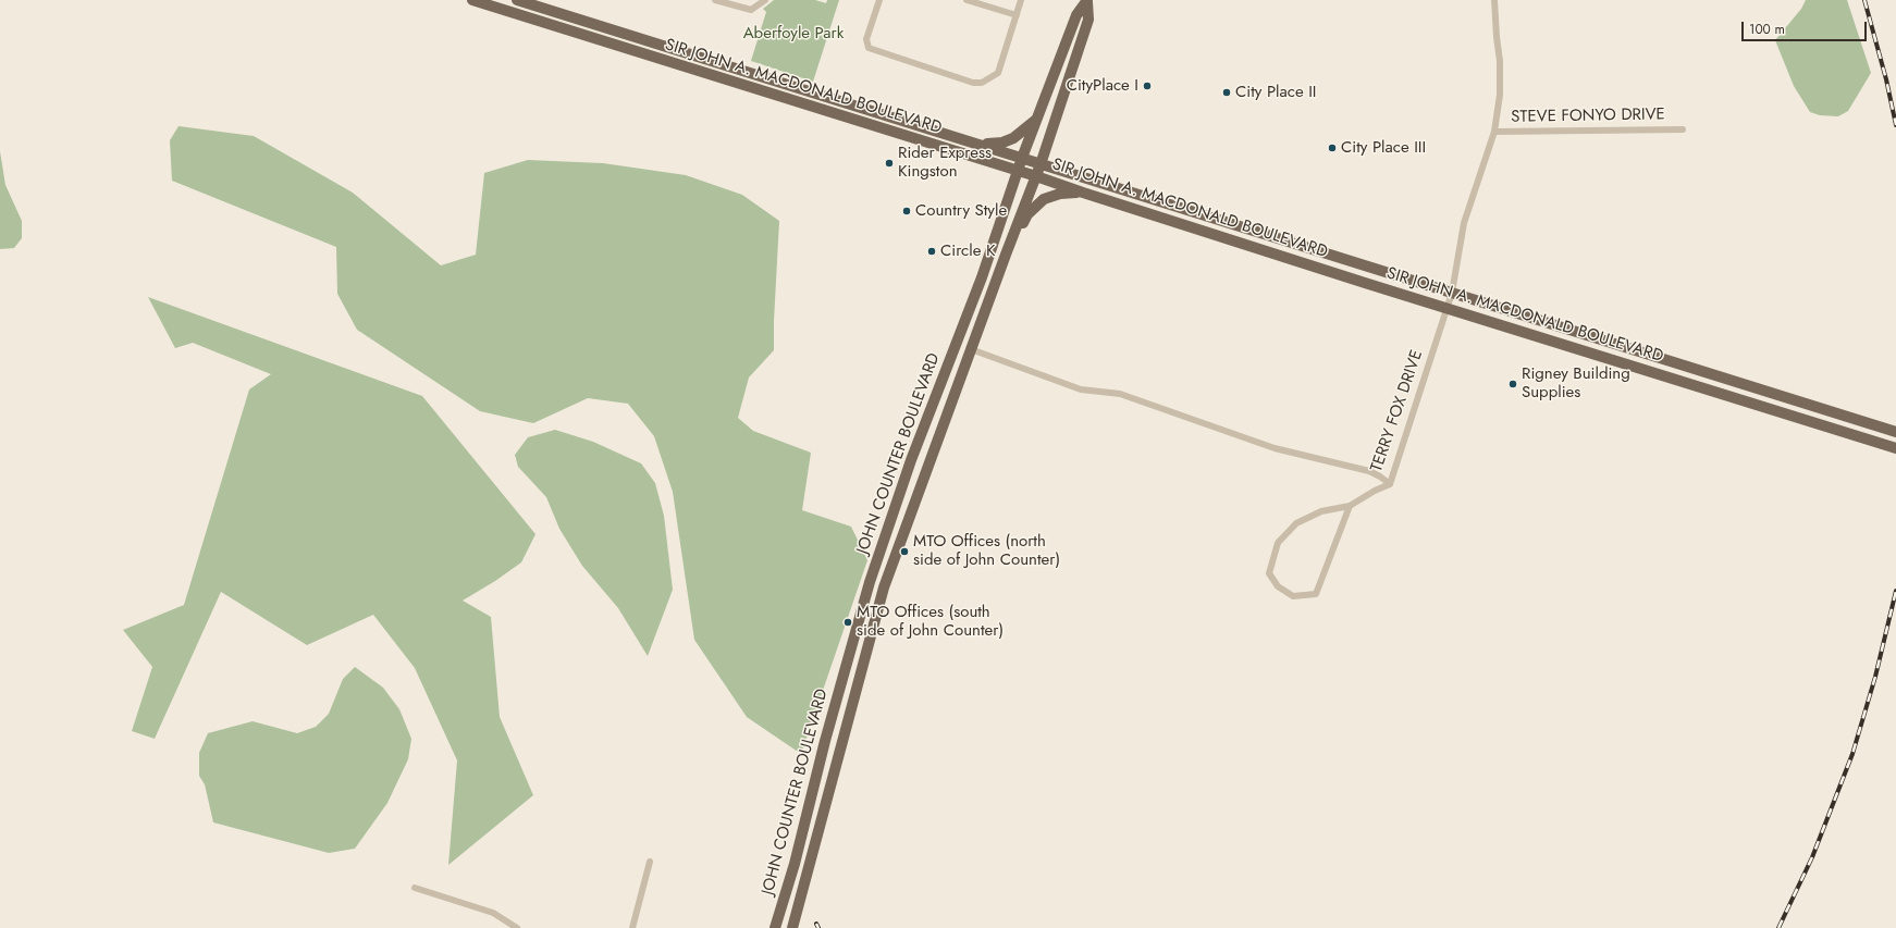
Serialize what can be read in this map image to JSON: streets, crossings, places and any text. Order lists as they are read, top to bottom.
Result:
{
  "streets": {
    "main road": ["SIR JOHN A. MACDONALD BOULEVARD", "JOHN COUNTER BOULEVARD"],
    "street": ["STEVE FONYO DRIVE", "TERRY FOX DRIVE"]
  },
  "crossings": [
    ["SIR JOHN A. MACDONALD BOULEVARD", "TERRY FOX DRIVE"],
    ["SIR JOHN A. MACDONALD BOULEVARD", "JOHN COUNTER BOULEVARD"],
    ["STEVE FONYO DRIVE", "TERRY FOX DRIVE"],
    ["TERRY FOX DRIVE", "JOHN COUNTER BOULEVARD"]
  ],
  "parks": ["Aberfoyle Park"],
  "places": [
    "CityPlace I",
    "City Place II",
    "City Place III",
    "Rider Express Kingston",
    "Country Style",
    "Circle K",
    "Rigney Building Supplies",
    "MTO Offices (north side of John Counter)",
    "MTO Offices (south side of John Counter)"
  ],
  "scale_bar": "100 m"
}
